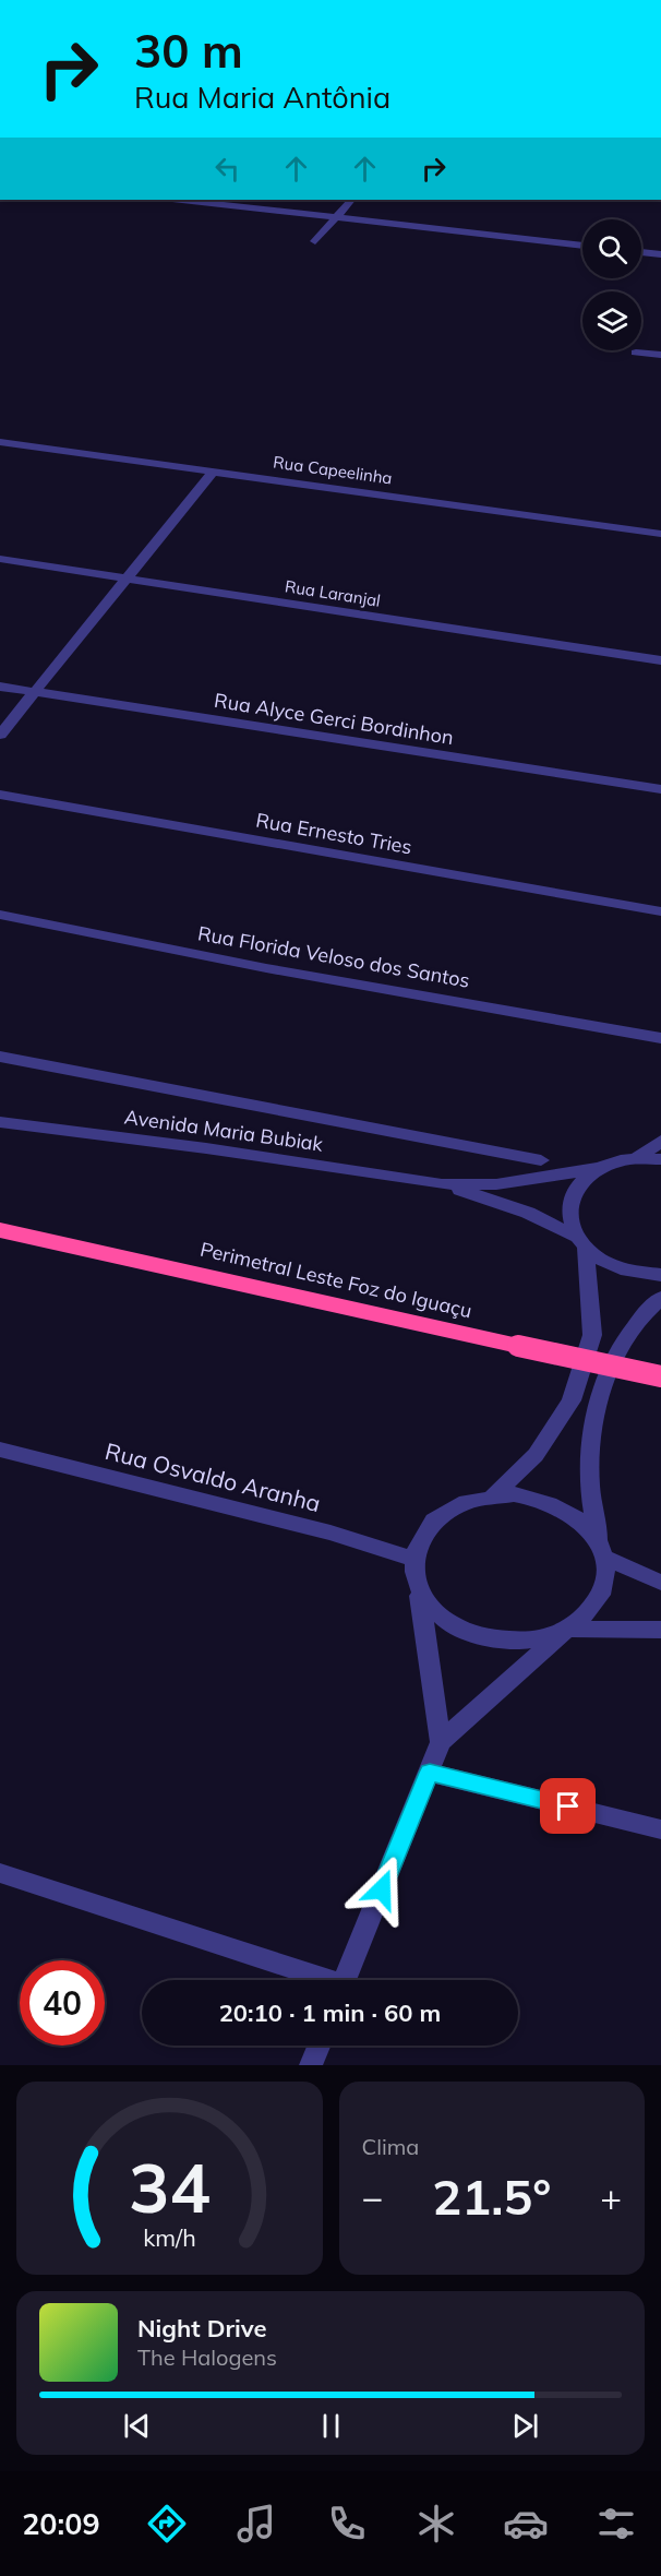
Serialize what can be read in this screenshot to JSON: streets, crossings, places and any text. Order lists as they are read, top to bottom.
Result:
{
  "streets": {
    "highway": ["Perimetral Leste Foz do Iguaçu"],
    "street": [
      "Rua Capeelinha",
      "Rua Laranjal",
      "Rua Alyce Gerci Bordinhon",
      "Rua Ernesto Tries",
      "Rua Florida Veloso dos Santos",
      "Avenida Maria Bubiak",
      "Rua Osvaldo Aranha"
    ]
  },
  "page": {
    "turn": ["30 m", "Rua Maria Antônia"],
    "limit": "40",
    "trip": "20:10 · 1 min · 60 m",
    "tile": "Clima",
    "heat": ["−", "21.5°", "+"],
    "song": ["Night Drive", "The Halogens"],
    "tabs": "20:09",
    "gauge": ["34", "km/h"]
  }
}
